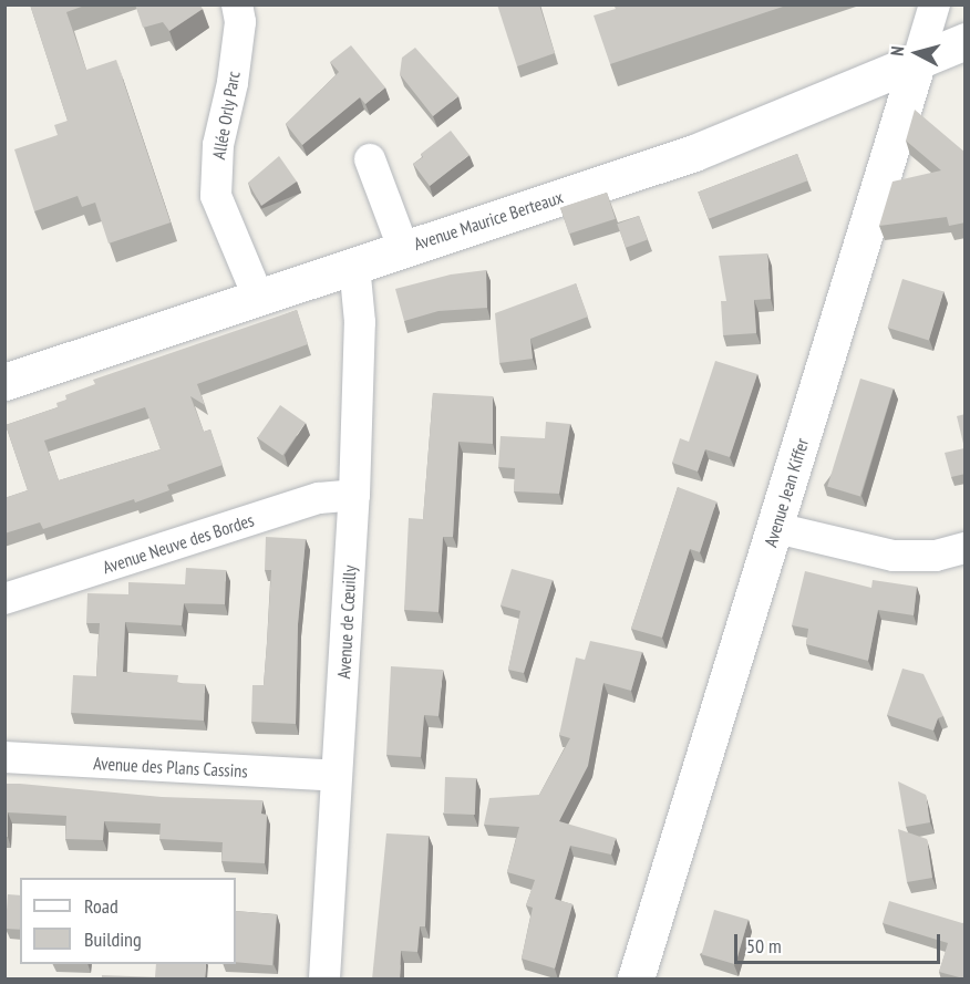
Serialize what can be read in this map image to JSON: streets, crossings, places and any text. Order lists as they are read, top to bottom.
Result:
{
  "streets": {
    "main road": ["Avenue Maurice Berteaux", "Avenue Jean Kiffer"],
    "street": [
      "Allée Orly Parc",
      "Avenue Neuve des Bordes",
      "Avenue de Cœuilly",
      "Avenue des Plans Cassins"
    ]
  },
  "crossings": [
    ["Allée Orly Parc", "Avenue Maurice Berteaux"],
    ["Avenue Maurice Berteaux", "Avenue Jean Kiffer"],
    ["Avenue Maurice Berteaux", "Avenue de Cœuilly"],
    ["Avenue Neuve des Bordes", "Avenue de Cœuilly"],
    ["Avenue de Cœuilly", "Avenue des Plans Cassins"]
  ],
  "legend": ["Road", "Building"],
  "scale_bar": "50 m",
  "north": "left"
}
